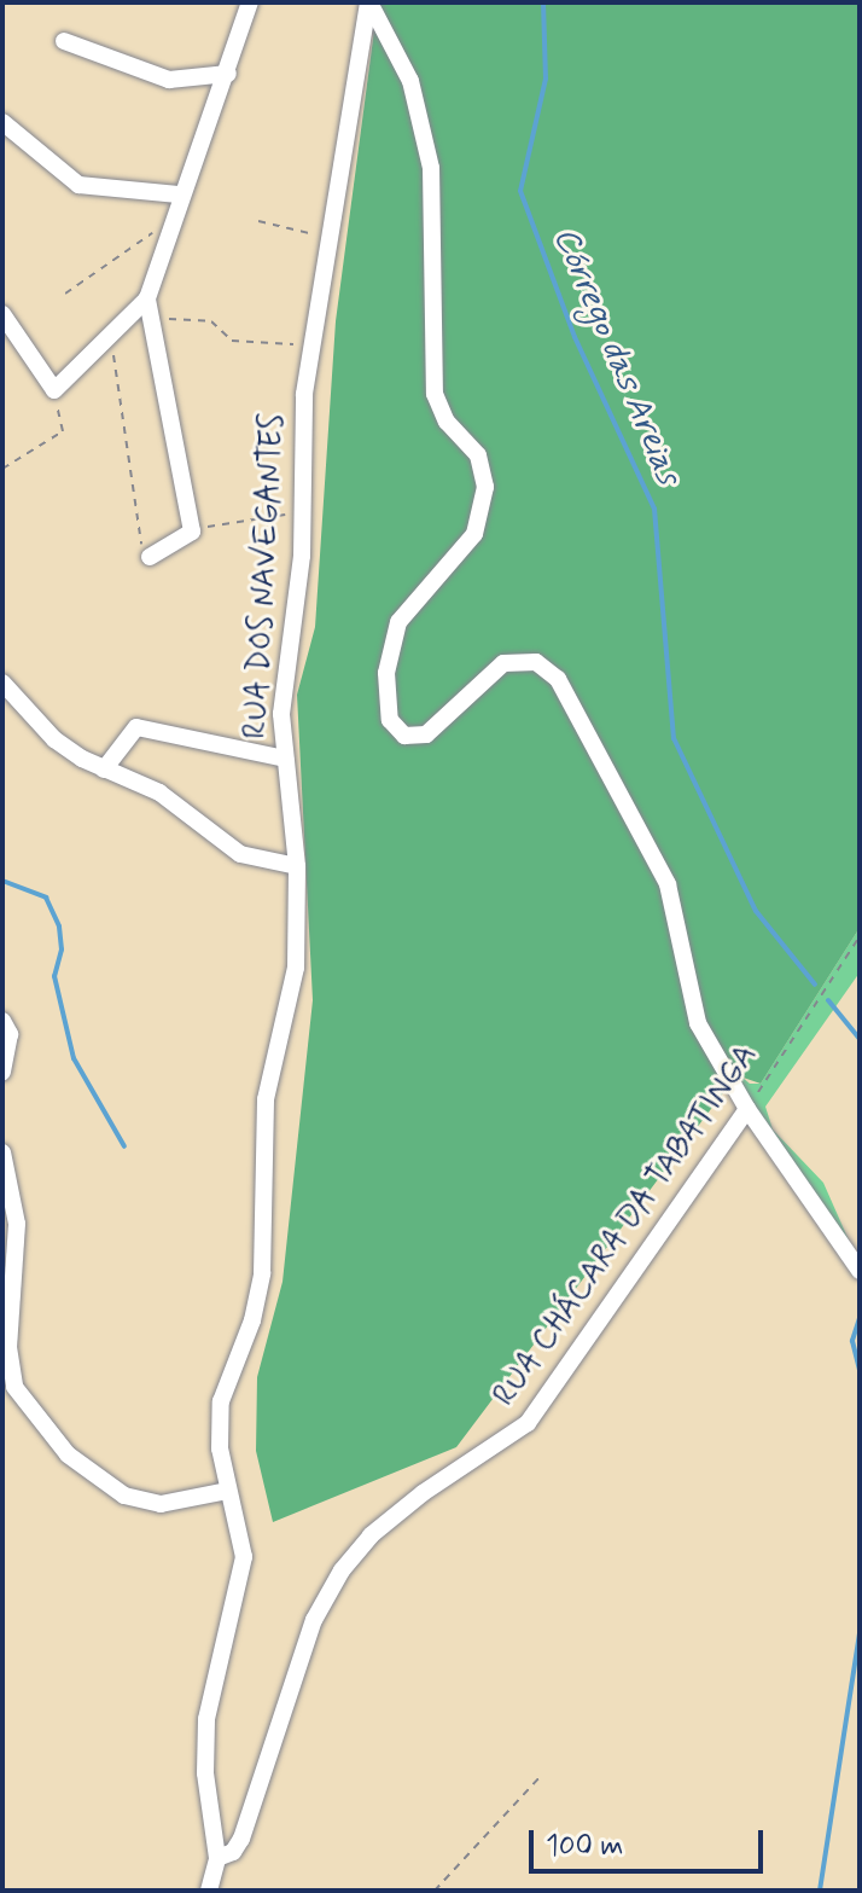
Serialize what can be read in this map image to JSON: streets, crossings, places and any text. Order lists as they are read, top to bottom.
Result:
{
  "streets": {
    "street": ["RUA DOS NAVEGANTES", "RUA CHÁCARA DA TABATINGA"]
  },
  "crossings": [
    ["RUA DOS NAVEGANTES", "RUA CHÁCARA DA TABATINGA"]
  ],
  "water": ["Córrego das Areias"],
  "scale_bar": "100 m"
}
